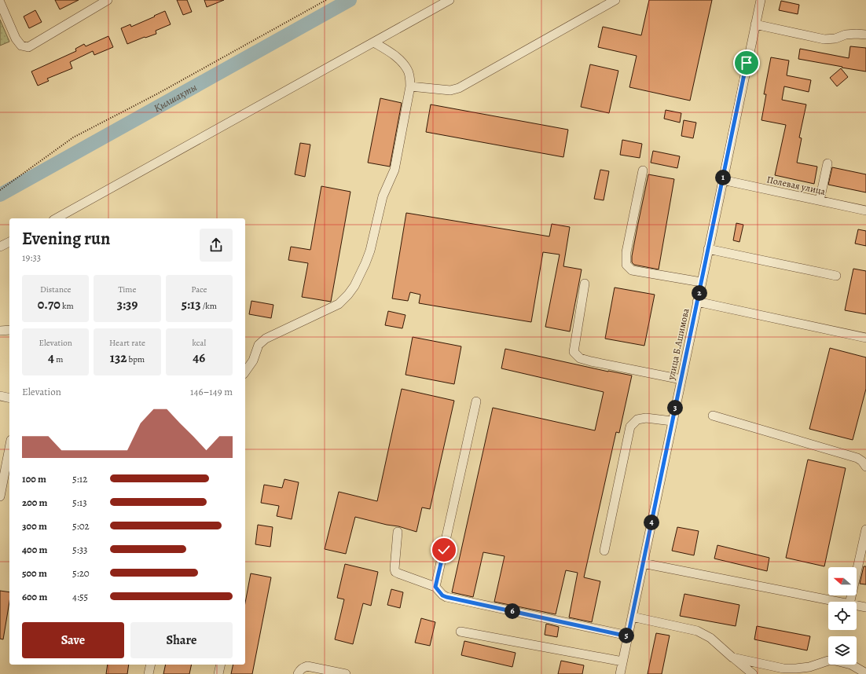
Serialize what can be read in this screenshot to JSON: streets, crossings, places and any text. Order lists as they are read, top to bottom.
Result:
{
  "streets": {
    "street": ["Полевая улица", "улица Б.Ашимова"]
  },
  "crossings": [
    ["Полевая улица", "улица Б.Ашимова"]
  ],
  "water": ["Қылшақты"],
  "north": "left",
  "page": {
    "pins": [
      "1",
      "2",
      "3",
      "4",
      "6",
      "5"
    ],
    "heading": ["Evening run", "19:33"],
    "stats": [
      ["Distance", "0.70 km"],
      ["Time", "3:39"],
      ["Pace", "5:13 /km"],
      ["Elevation", "4 m"],
      ["Heart rate", "132 bpm"],
      ["kcal", "46"]
    ],
    "chart": ["Elevation", "146–149 m"],
    "list": [
      {
        "name": "100 m",
        "note": "5:12"
      },
      {
        "name": "200 m",
        "note": "5:13"
      },
      {
        "name": "300 m",
        "note": "5:02"
      },
      {
        "name": "400 m",
        "note": "5:33"
      },
      {
        "name": "500 m",
        "note": "5:20"
      },
      {
        "name": "600 m",
        "note": "4:55"
      }
    ],
    "buttons": ["Save", "Share"]
  }
}
